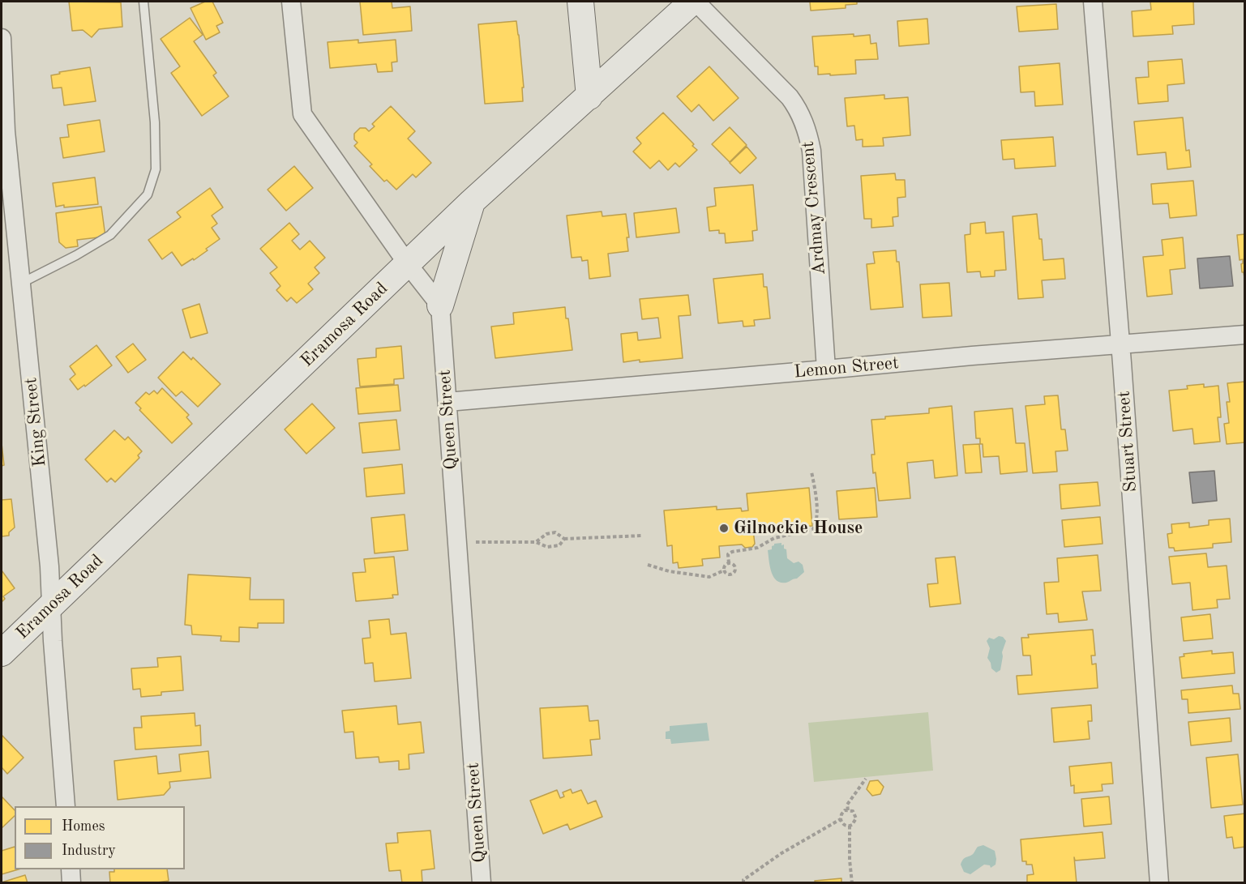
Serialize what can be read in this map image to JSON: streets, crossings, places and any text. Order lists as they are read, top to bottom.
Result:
{
  "streets": {
    "main road": ["Eramosa Road"],
    "street": [
      "Ardmay Crescent",
      "Lemon Street",
      "Queen Street",
      "King Street",
      "Stuart Street"
    ]
  },
  "crossings": [
    ["Ardmay Crescent", "Eramosa Road"],
    ["Ardmay Crescent", "Lemon Street"],
    ["Eramosa Road", "King Street"],
    ["Lemon Street", "Queen Street"],
    ["Lemon Street", "Stuart Street"]
  ],
  "places": ["Gilnockie House"],
  "legend": ["Homes", "Industry"]
}
